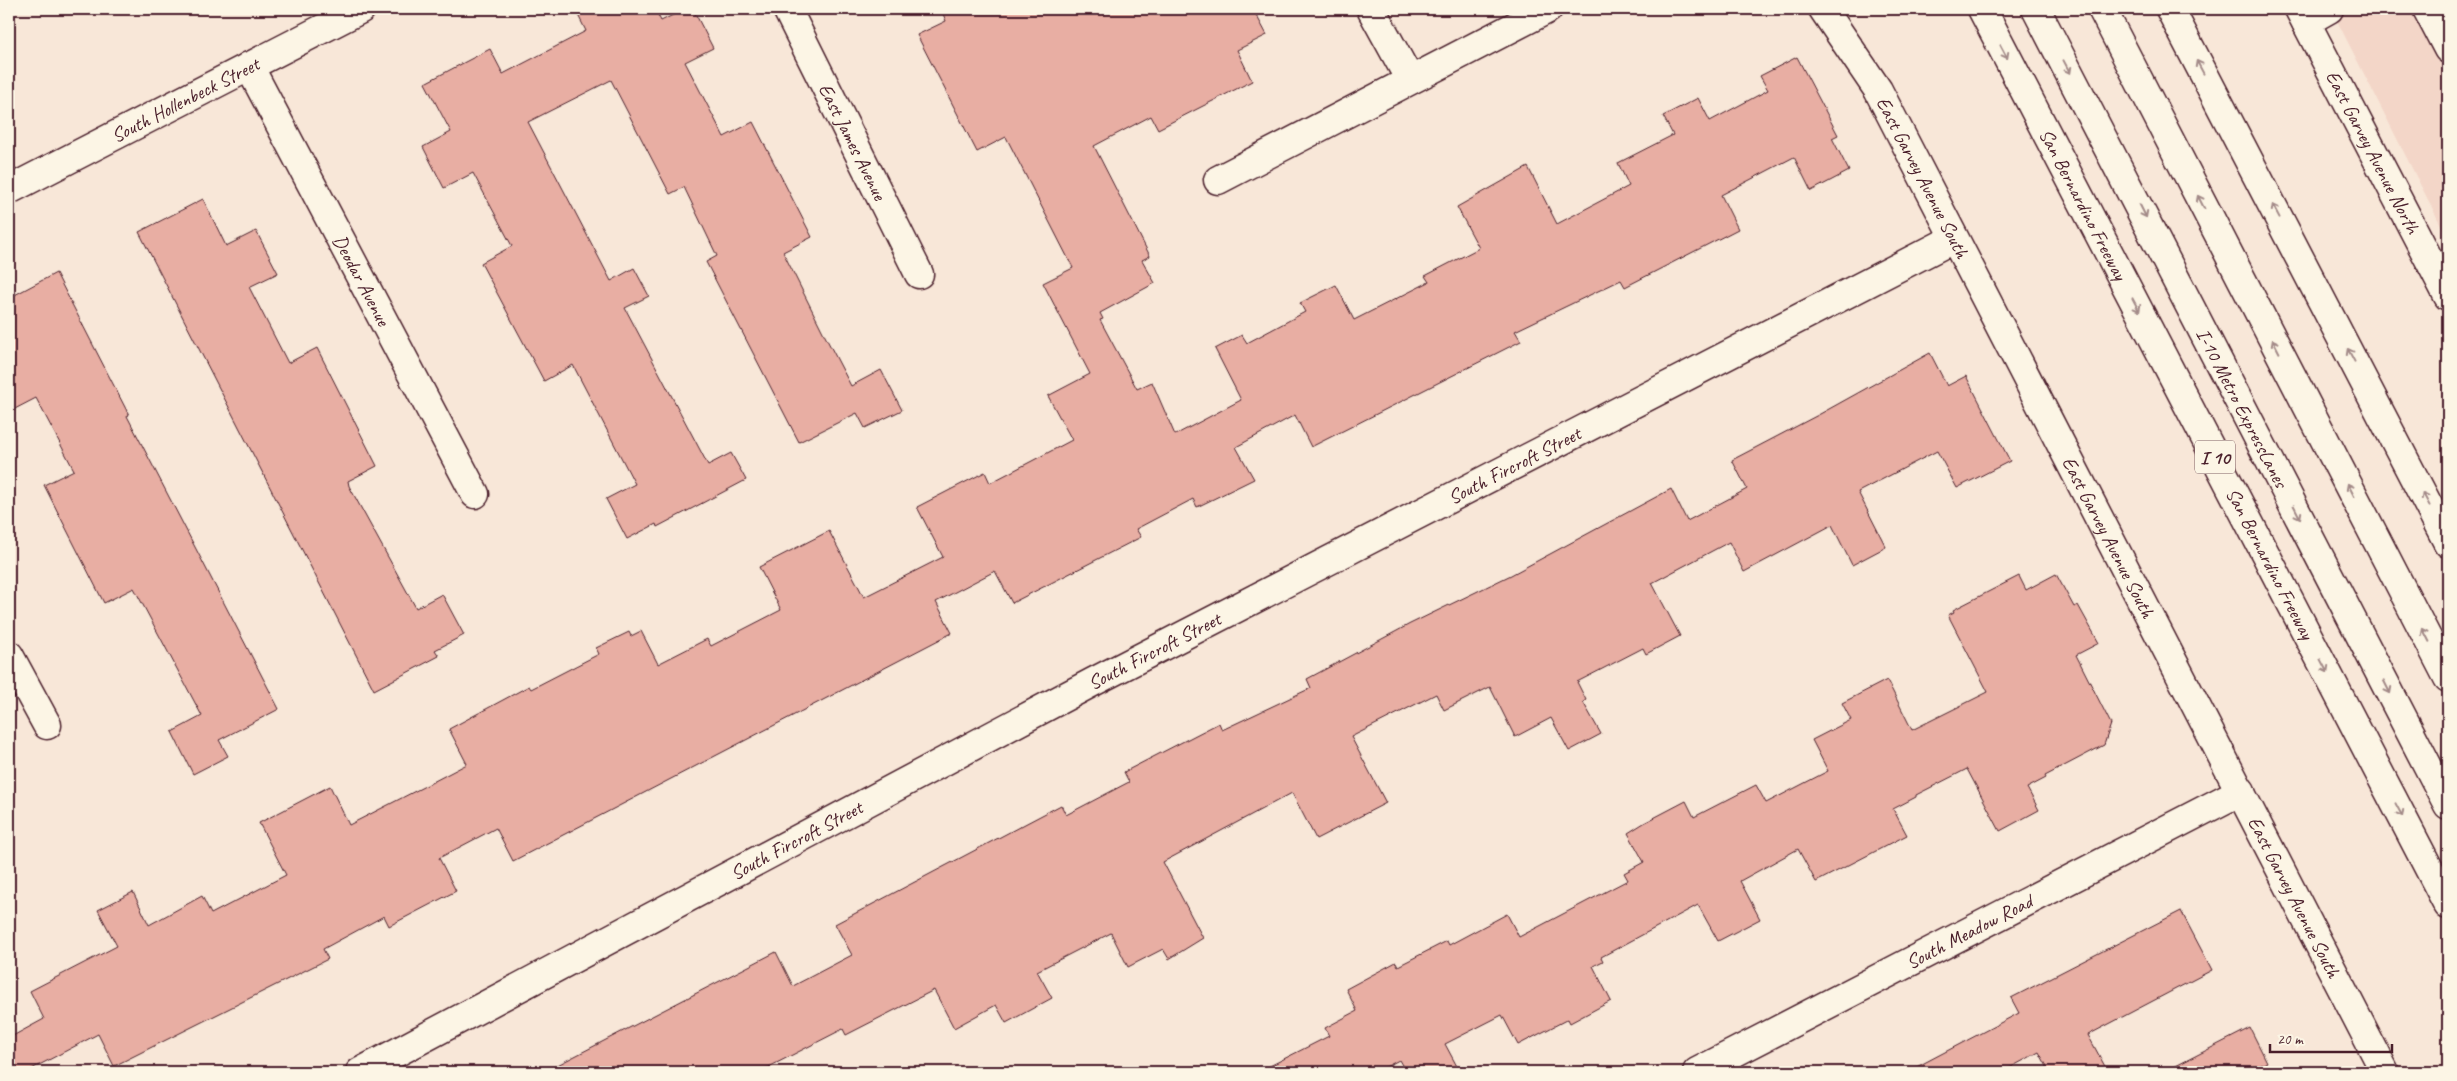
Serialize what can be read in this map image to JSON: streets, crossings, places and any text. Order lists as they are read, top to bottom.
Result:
{
  "streets": {
    "main road": [
      "South Hollenbeck Street",
      "East James Avenue",
      "East Garvey Avenue North",
      "East Garvey Avenue South",
      "San Bernardino Freeway",
      "Deodar Avenue",
      "I-10 Metro ExpressLanes",
      "I 10",
      "South Fircroft Street",
      "South Meadow Road"
    ]
  },
  "crossings": [
    ["South Hollenbeck Street", "Deodar Avenue"],
    ["East Garvey Avenue South", "South Fircroft Street"],
    ["East Garvey Avenue South", "South Meadow Road"]
  ],
  "scale_bar": "20 m"
}
